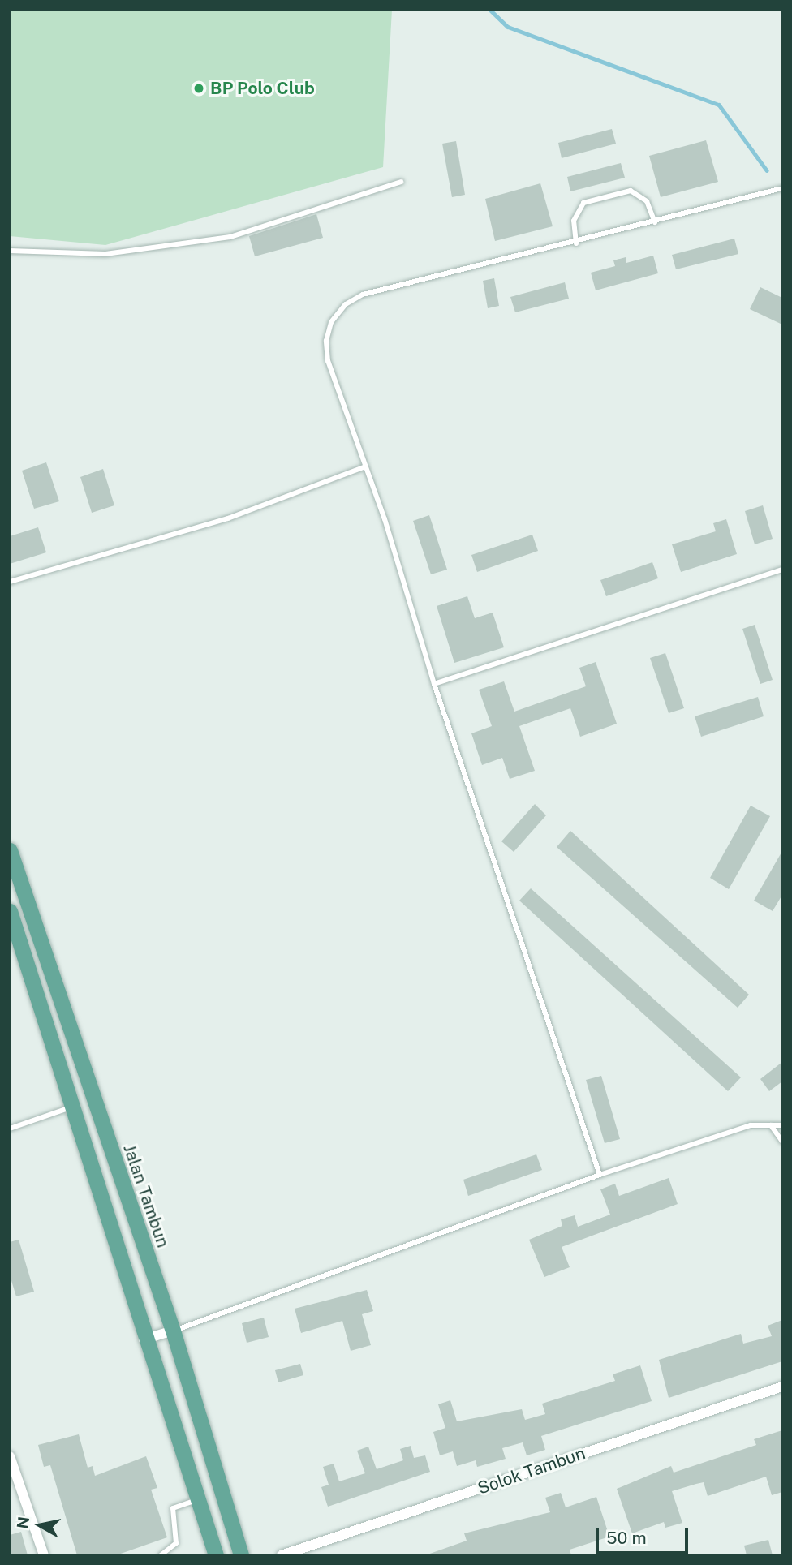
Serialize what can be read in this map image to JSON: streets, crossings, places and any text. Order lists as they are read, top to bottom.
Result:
{
  "streets": {
    "main road": ["Jalan Tambun"],
    "street": ["Solok Tambun"]
  },
  "places": ["BP Polo Club"],
  "scale_bar": "50 m",
  "north": "left"
}
